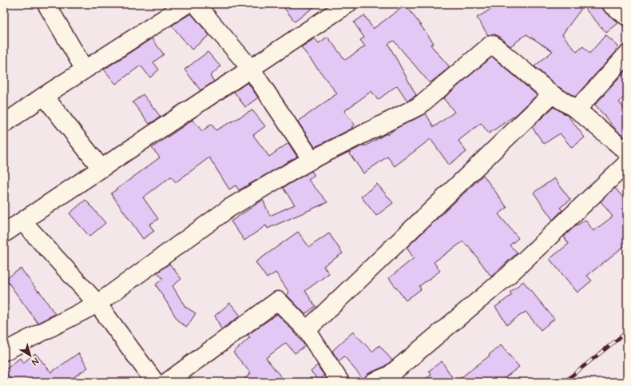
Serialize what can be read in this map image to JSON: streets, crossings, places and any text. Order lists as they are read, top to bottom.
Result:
{
  "north": "bottom right"
}
